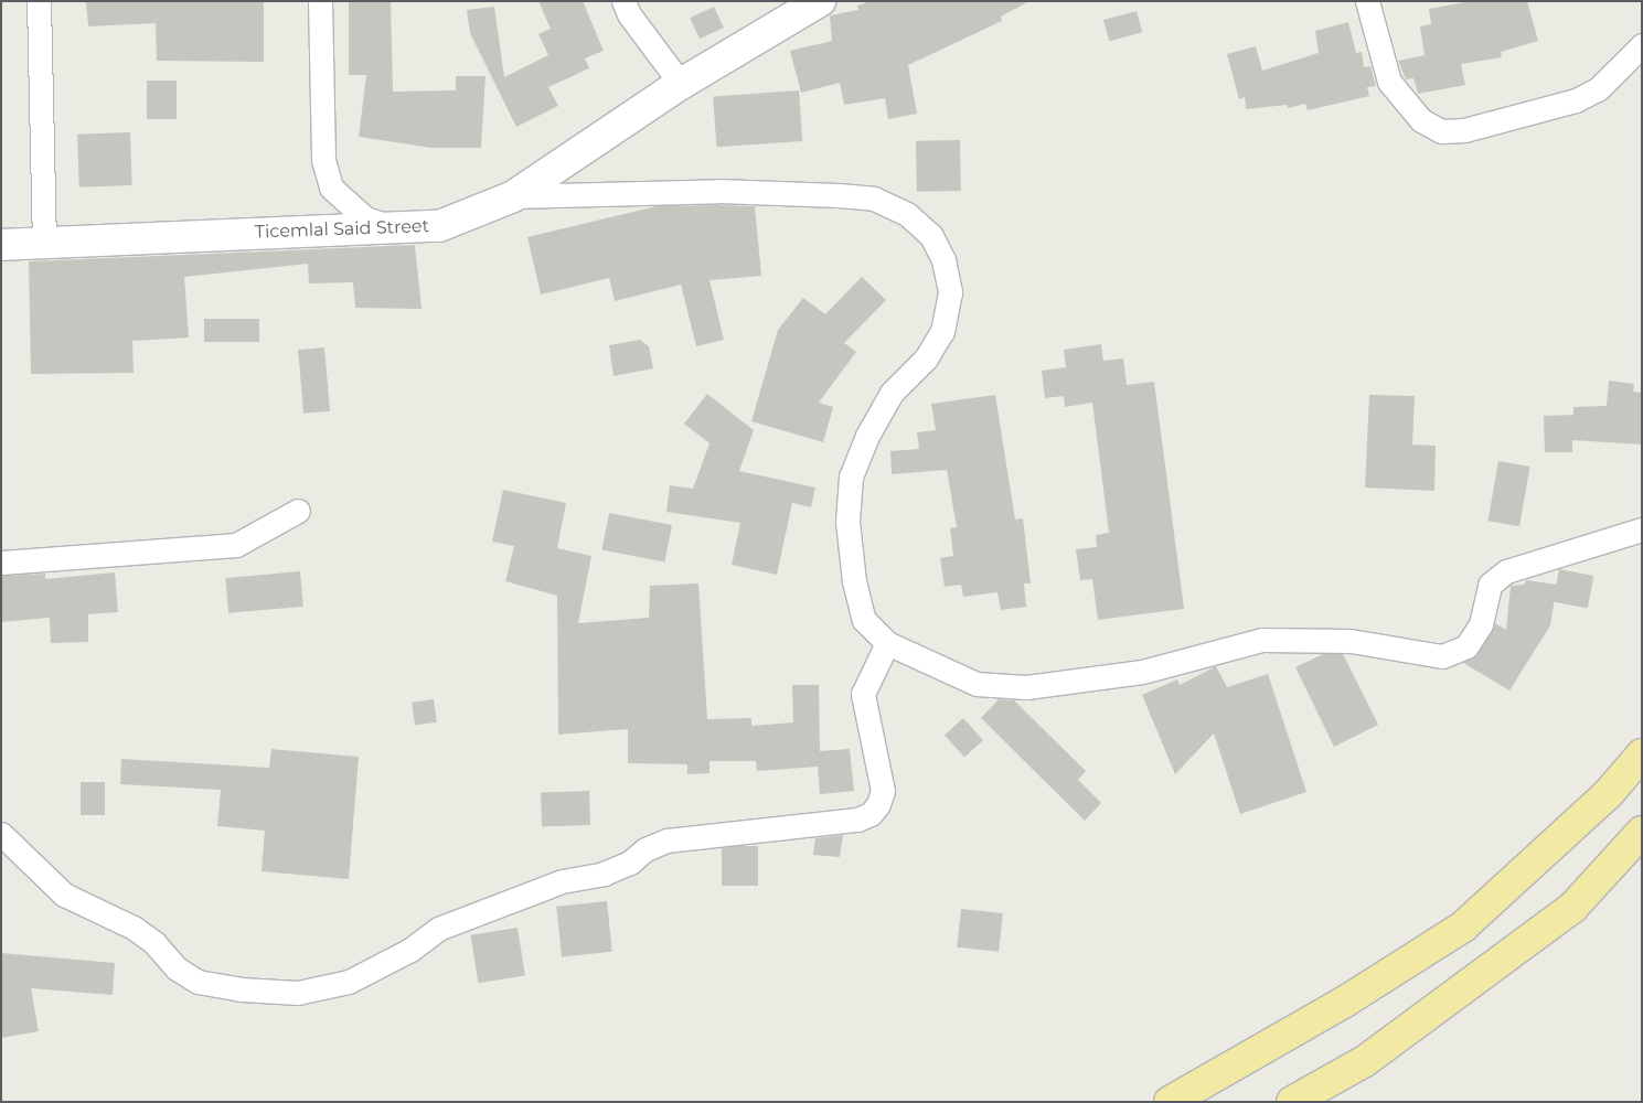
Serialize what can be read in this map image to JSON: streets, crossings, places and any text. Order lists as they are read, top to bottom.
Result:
{
  "streets": {
    "main road": ["Ticemlal Said Street"]
  }
}
